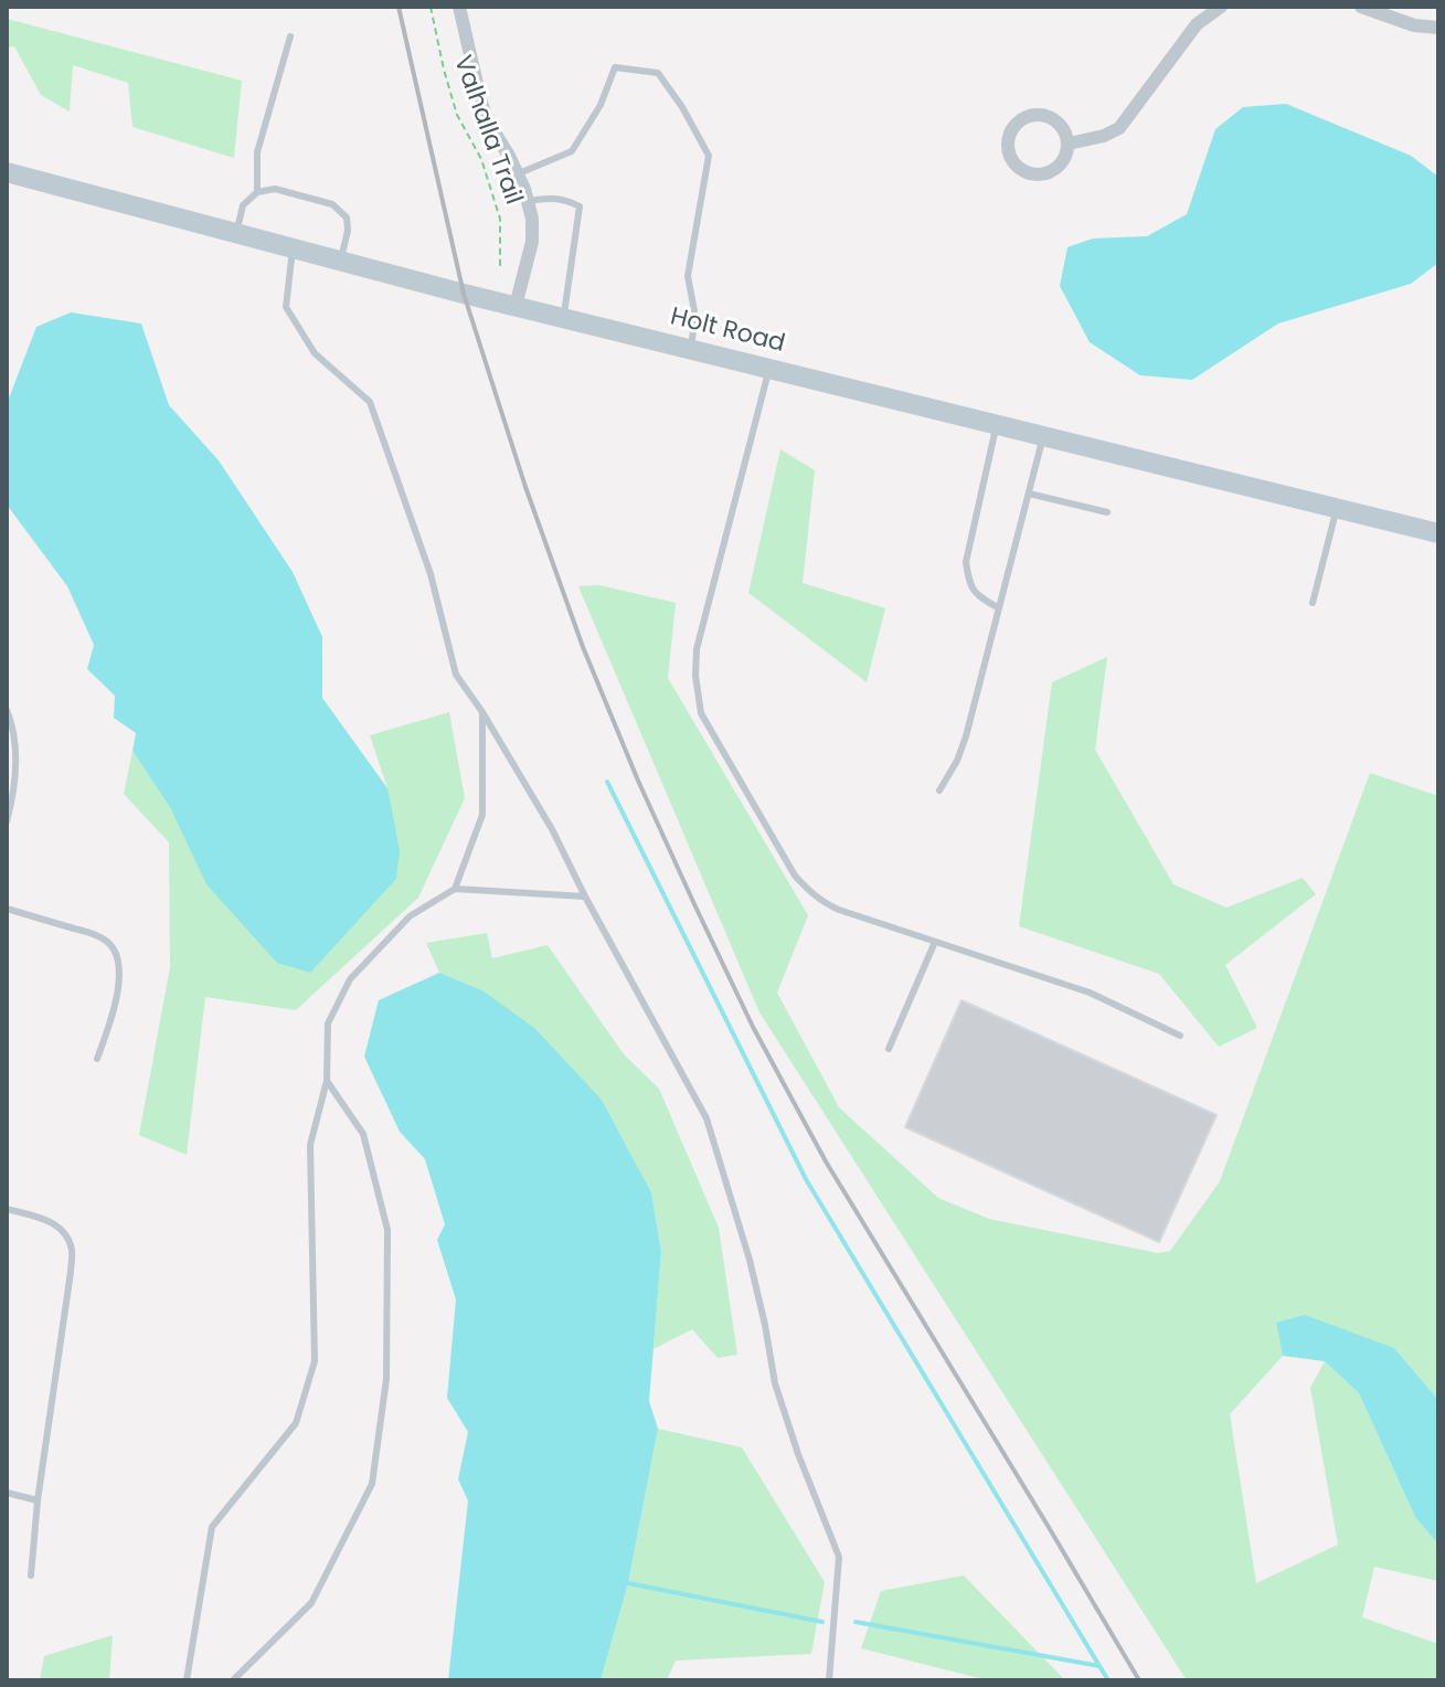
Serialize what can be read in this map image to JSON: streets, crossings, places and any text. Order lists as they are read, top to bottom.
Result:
{
  "streets": {
    "main road": ["Holt Road"],
    "path": ["Valhalla Trail"]
  }
}
